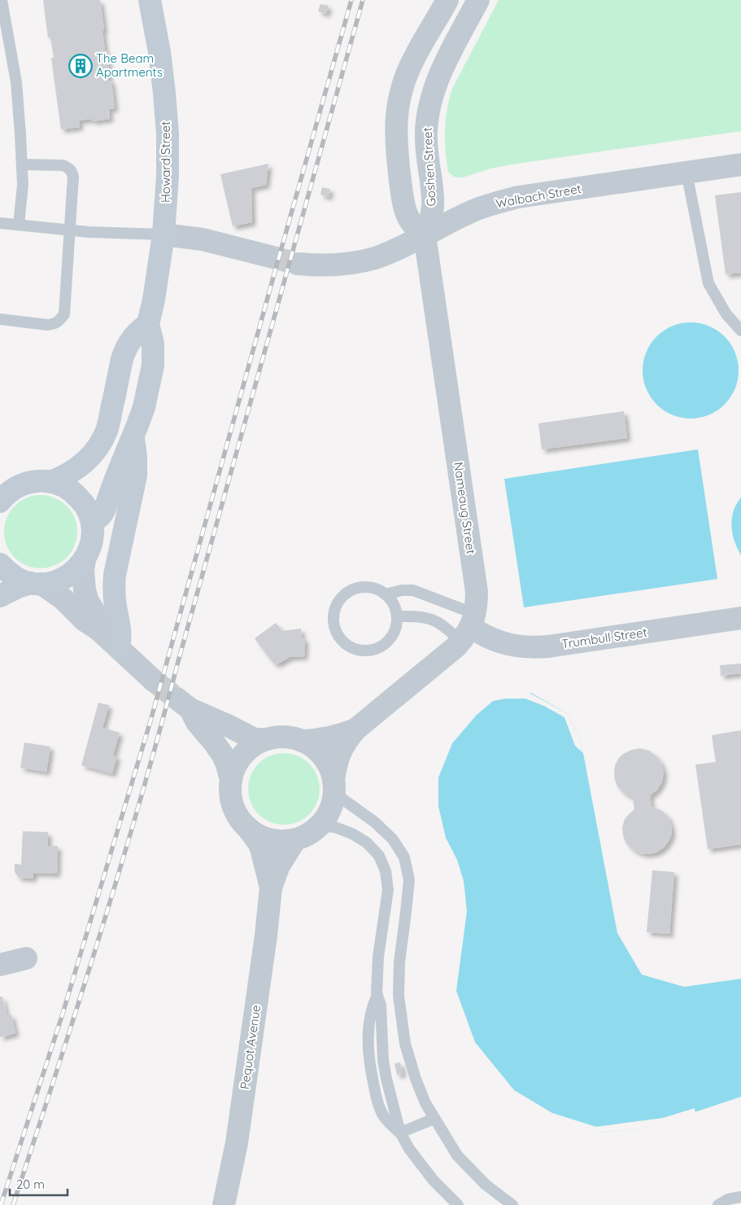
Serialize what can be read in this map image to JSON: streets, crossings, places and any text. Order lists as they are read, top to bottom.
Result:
{
  "streets": {
    "main road": ["Howard Street"],
    "street": [
      "Goshen Street",
      "Walbach Street",
      "Nameaug Street",
      "Trumbull Street",
      "Pequot Avenue"
    ]
  },
  "crossings": [
    ["Goshen Street", "Walbach Street"],
    ["Goshen Street", "Nameaug Street"],
    ["Walbach Street", "Nameaug Street"],
    ["Nameaug Street", "Trumbull Street"]
  ],
  "places": {
    "building": ["The Beam Apartments"]
  },
  "scale_bar": "20 m"
}
